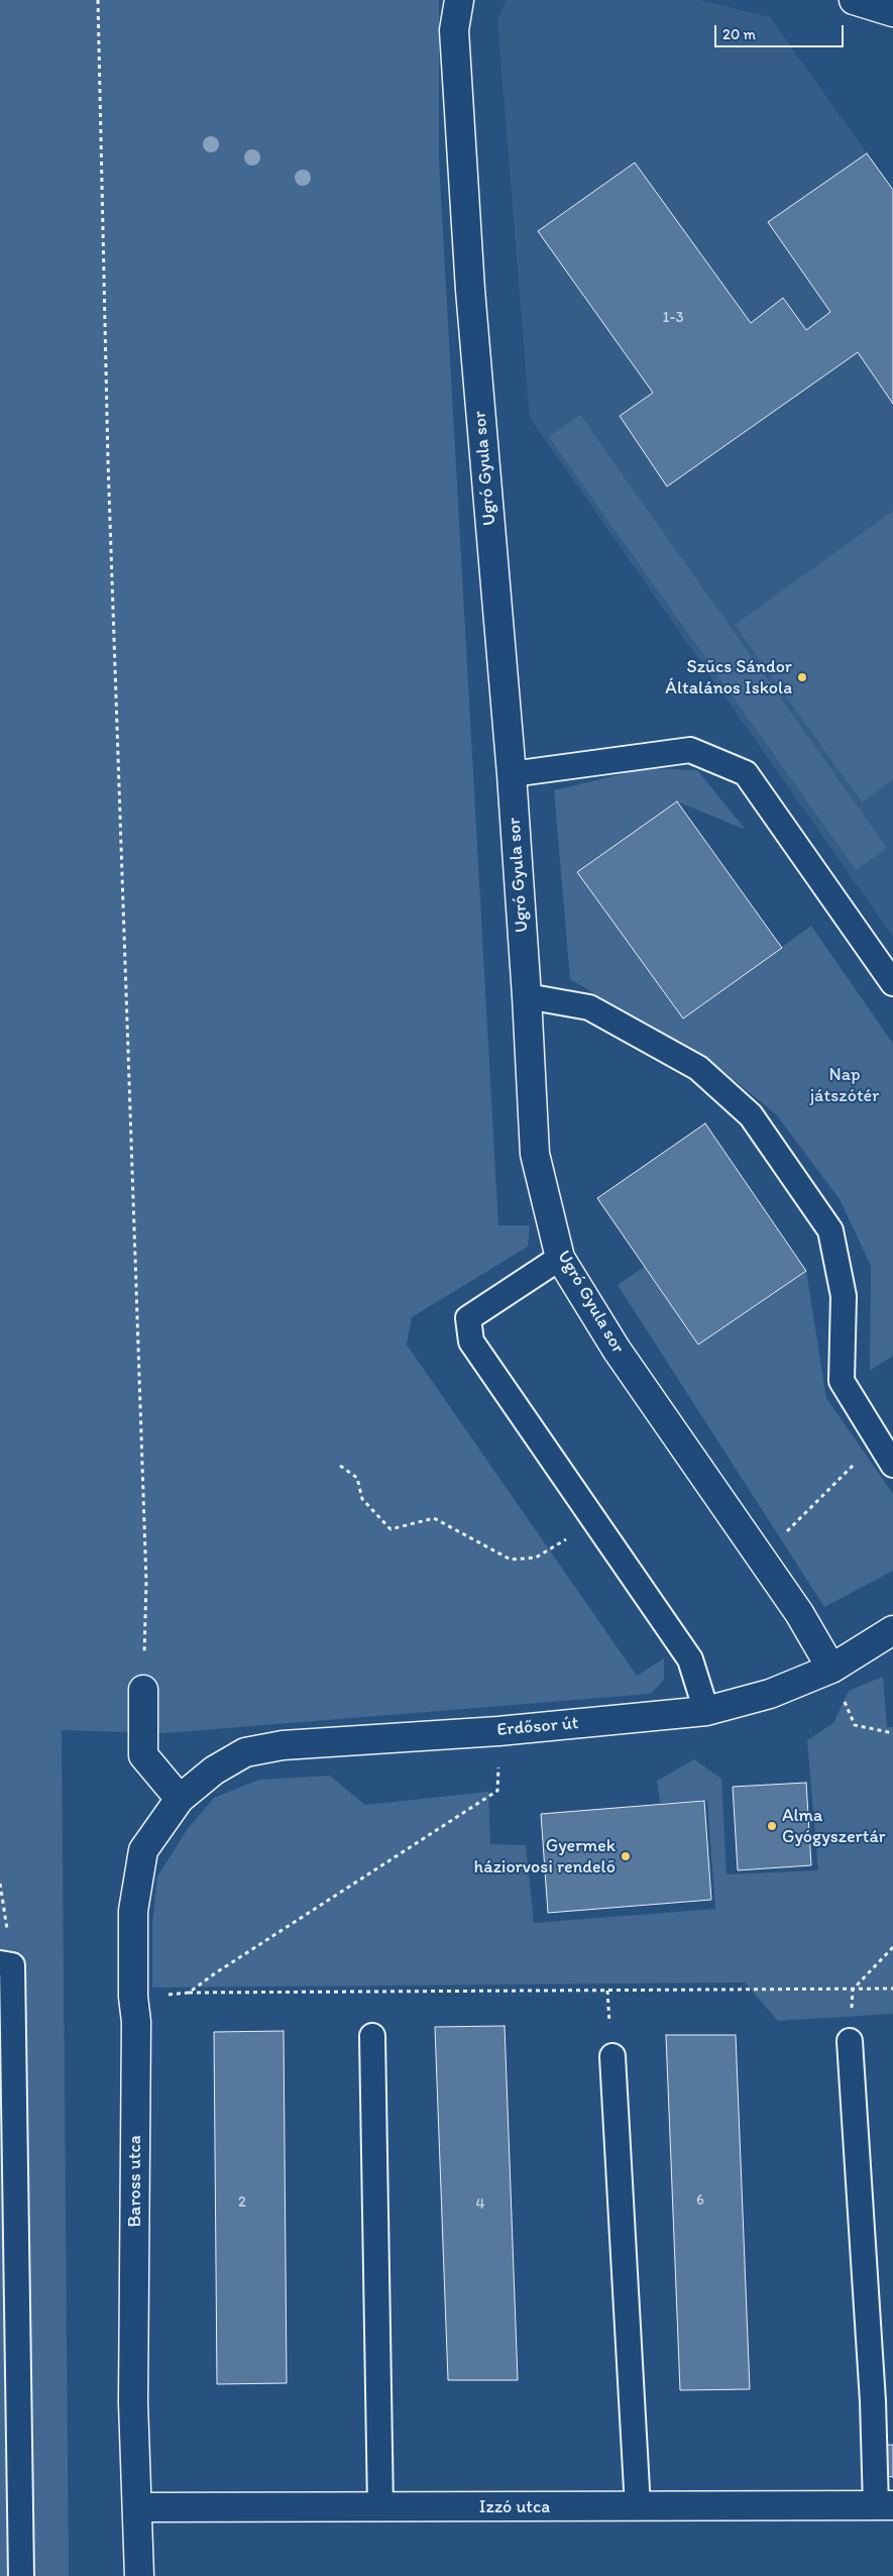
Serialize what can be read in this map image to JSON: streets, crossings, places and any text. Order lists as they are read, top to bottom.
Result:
{
  "streets": {
    "street": [
      "Ugró Gyula sor",
      "Erdősor út",
      "Baross utca",
      "Izzó utca"
    ]
  },
  "crossings": [
    ["Ugró Gyula sor", "Erdősor út"],
    ["Erdősor út", "Baross utca"],
    ["Baross utca", "Izzó utca"]
  ],
  "parks": ["Nap játszótér"],
  "places": ["Szűcs Sándor Általános Iskola", "Alma Gyógyszertár", "Gyermek háziorvosi rendelő"],
  "house_numbers": [
    "1-3",
    "6",
    "2",
    "4"
  ],
  "scale_bar": "20 m"
}
